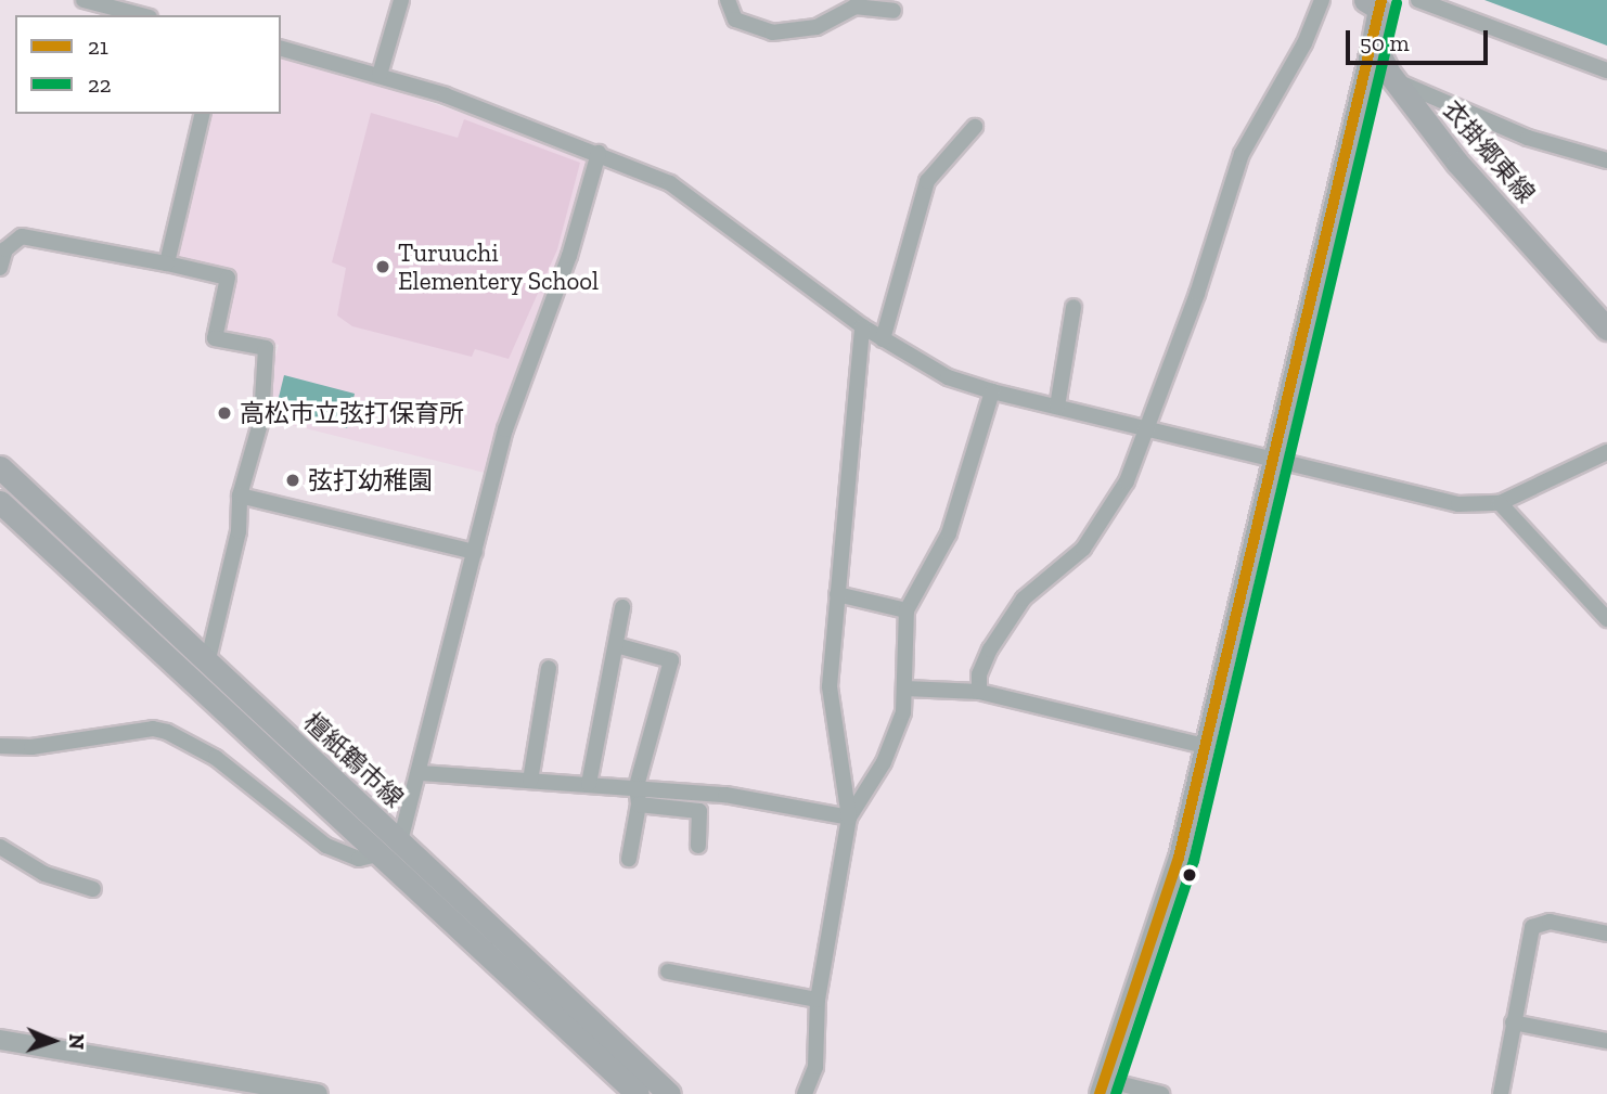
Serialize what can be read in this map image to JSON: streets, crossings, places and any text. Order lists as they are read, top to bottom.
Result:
{
  "streets": {
    "main road": ["衣掛郷東線", "檀紙鶴市線"]
  },
  "places": ["Turuuchi Elementery School", "高松市立弦打保育所", "弦打幼稚園"],
  "lines": ["transit line 21", "transit line 22"],
  "legend": ["21", "22"],
  "scale_bar": "50 m",
  "north": "right"
}
